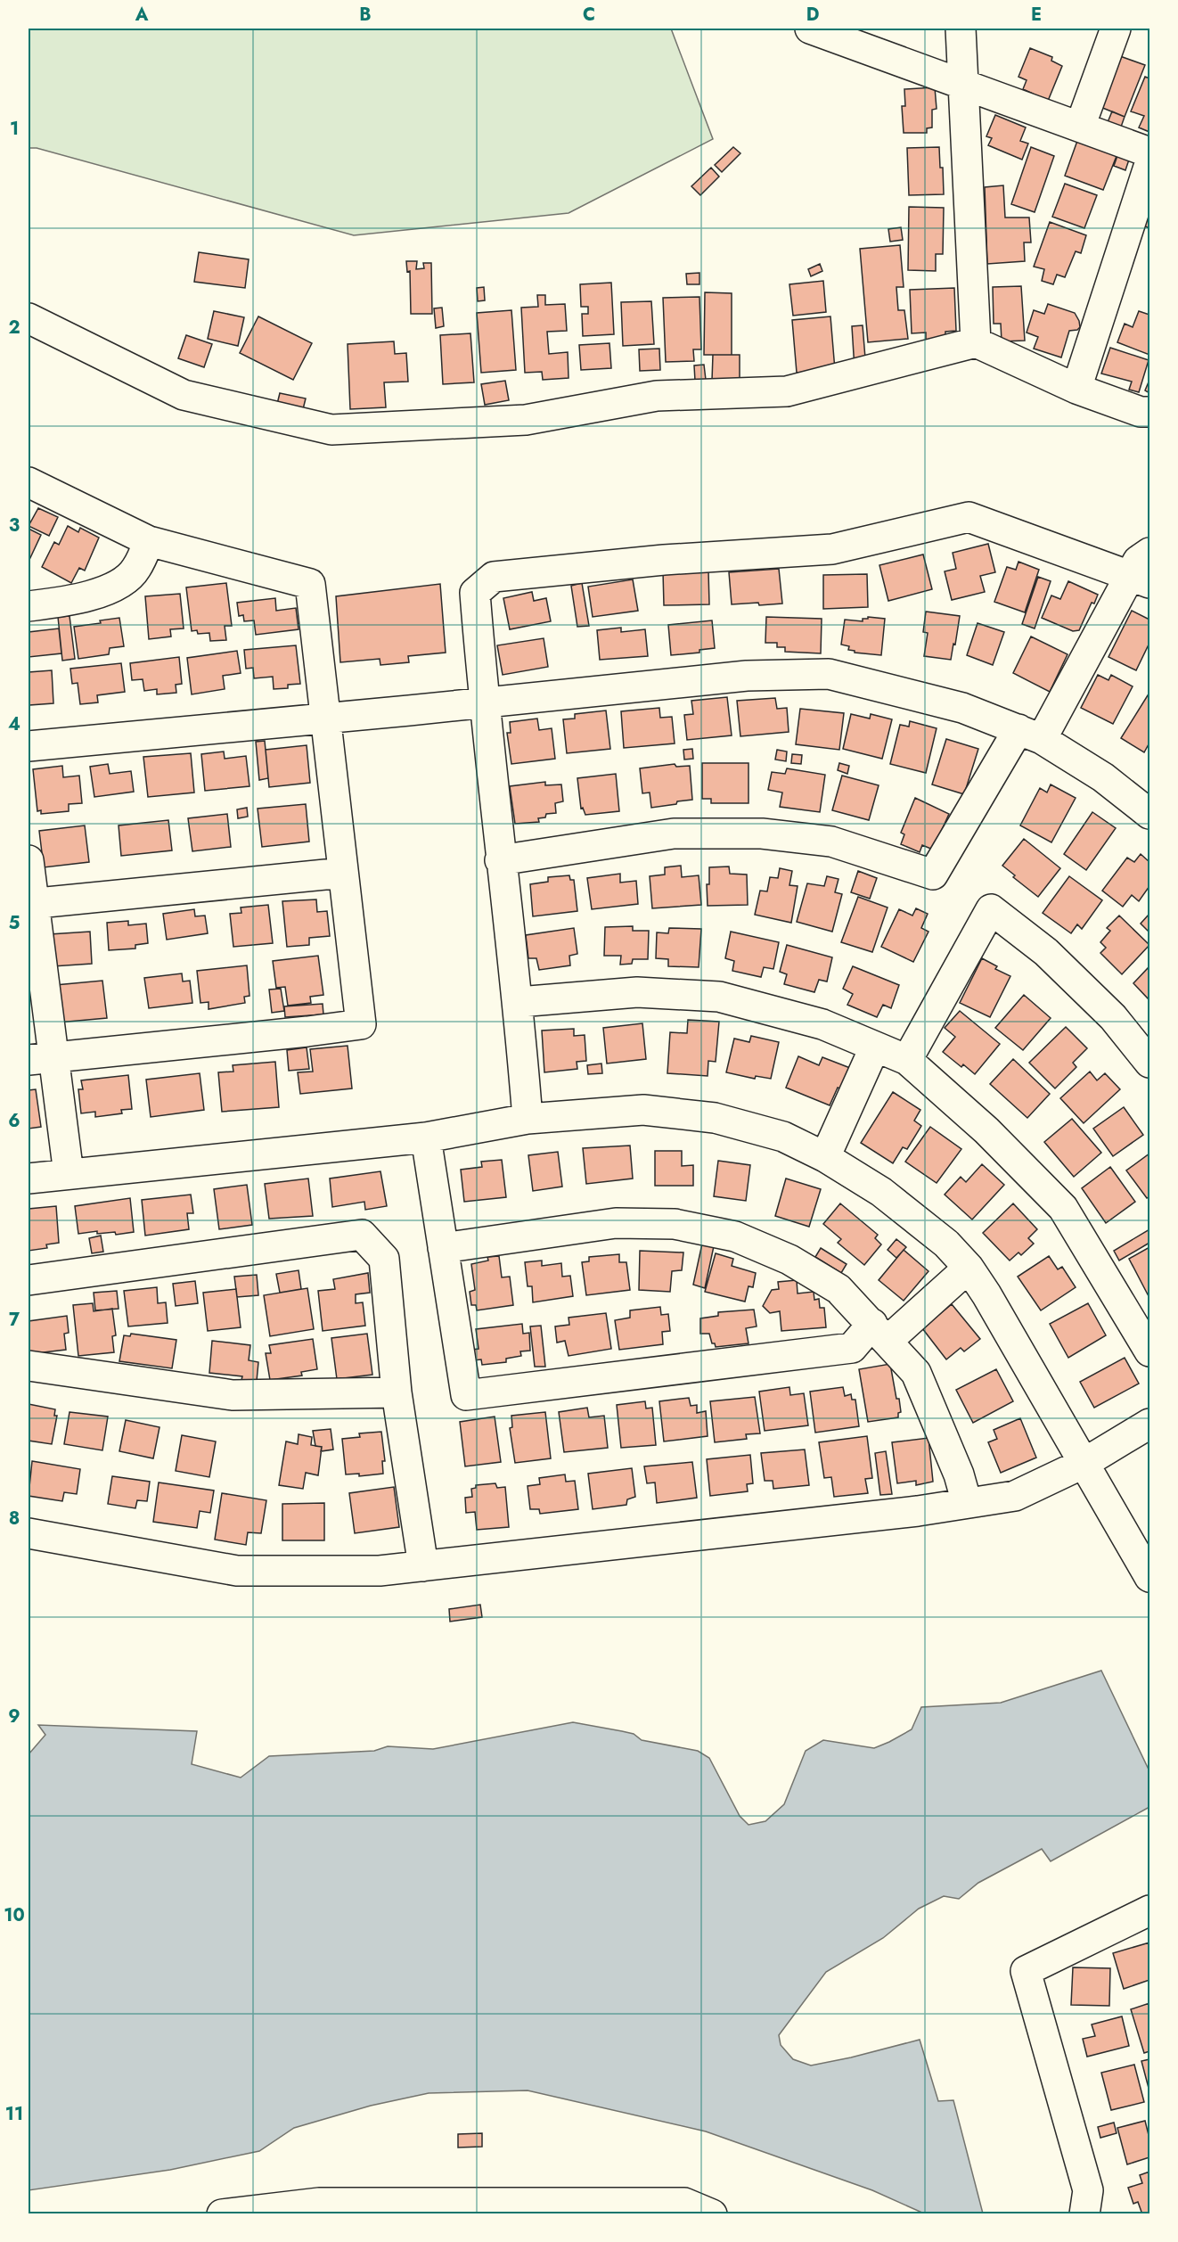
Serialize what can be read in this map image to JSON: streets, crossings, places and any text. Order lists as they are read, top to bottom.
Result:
{
  "grid": {
    "columns": [
      "A",
      "B",
      "C",
      "D",
      "E"
    ],
    "rows": [
      "1",
      "2",
      "3",
      "4",
      "5",
      "6",
      "7",
      "8",
      "9",
      "10",
      "11"
    ]
  }
}
